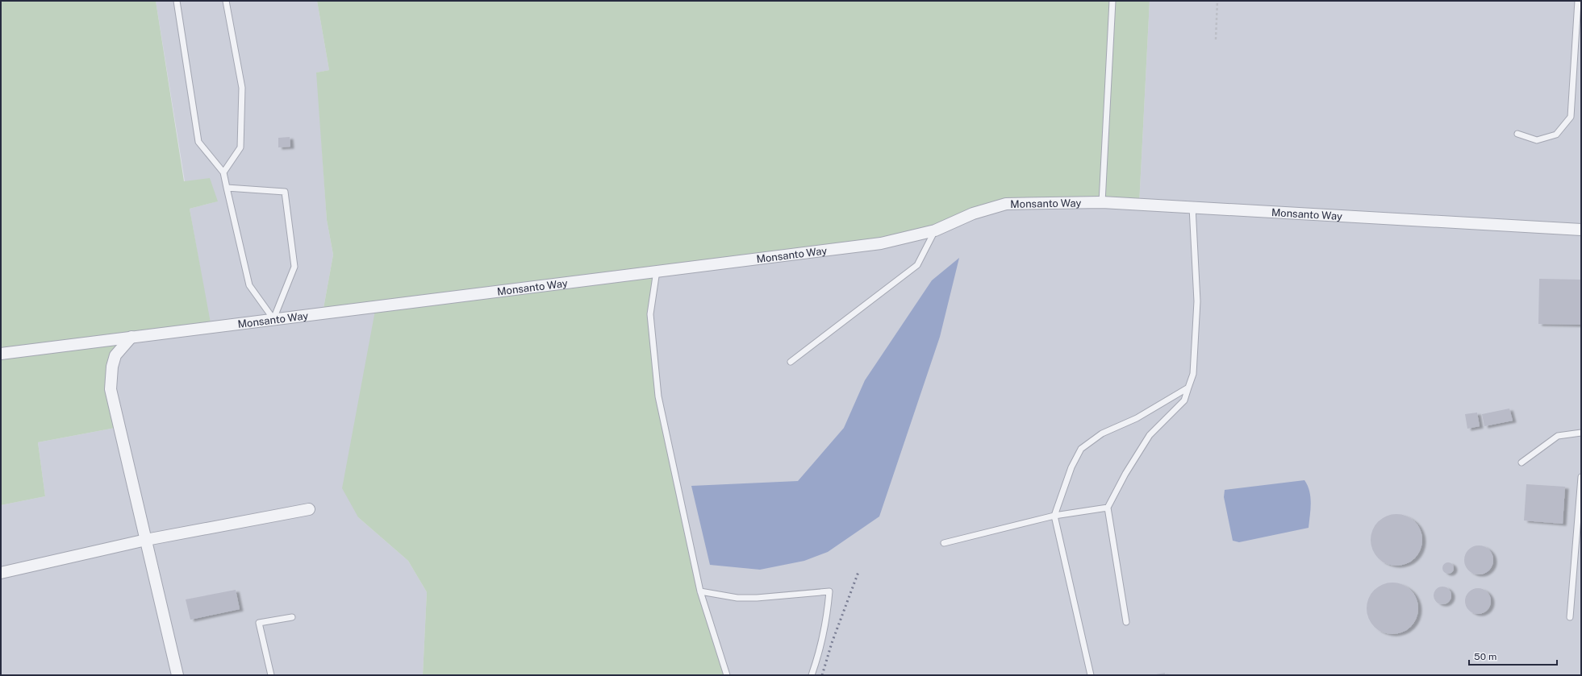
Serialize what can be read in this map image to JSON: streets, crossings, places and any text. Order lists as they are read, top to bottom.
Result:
{
  "streets": {
    "street": ["Monsanto Way"]
  },
  "scale_bar": "50 m"
}
